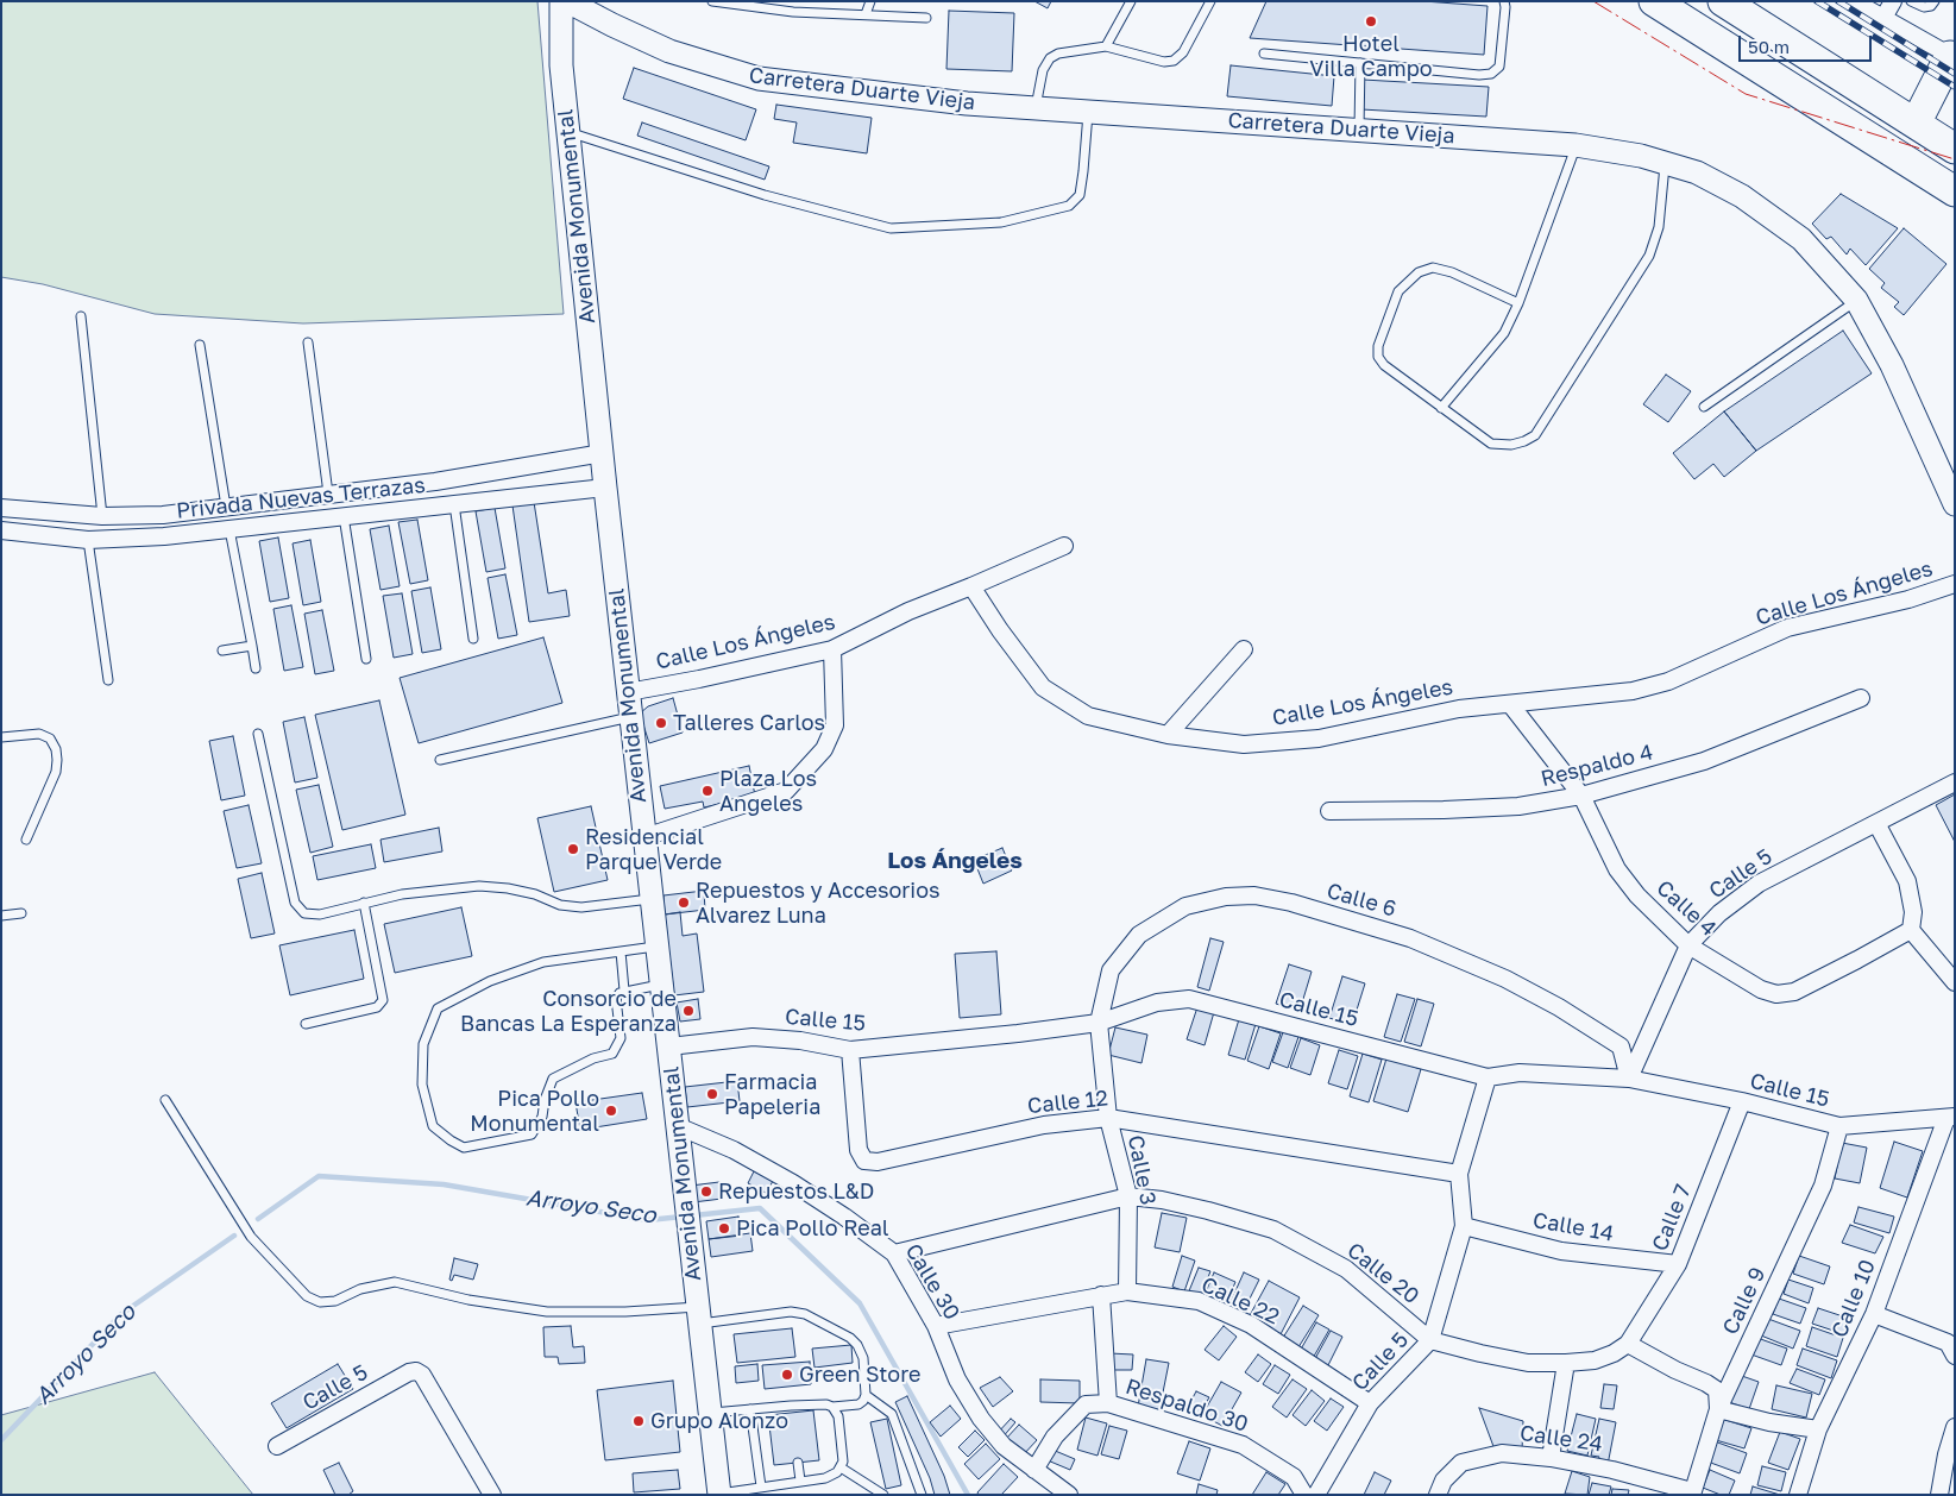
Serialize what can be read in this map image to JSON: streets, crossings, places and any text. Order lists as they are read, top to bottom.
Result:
{
  "streets": {
    "main road": ["Carretera Duarte Vieja", "Avenida Monumental"],
    "street": [
      "Privada Nuevas Terrazas",
      "Calle Los Ángeles",
      "Respaldo 4",
      "Calle 5",
      "Calle 6",
      "Calle 4",
      "Calle 15",
      "Calle 12",
      "Calle 3",
      "Calle 7",
      "Calle 14",
      "Calle 20",
      "Calle 30",
      "Calle 10",
      "Calle 22",
      "Calle 9",
      "Respaldo 30",
      "Calle 24"
    ]
  },
  "crossings": [
    ["Avenida Monumental", "Privada Nuevas Terrazas"],
    ["Avenida Monumental", "Calle Los Ángeles"],
    ["Avenida Monumental", "Calle 15"],
    ["Avenida Monumental", "Calle 30"],
    ["Calle Los Ángeles", "Calle 4"],
    ["Respaldo 4", "Calle 4"],
    ["Calle 5", "Calle 6"],
    ["Calle 5", "Calle 4"],
    ["Calle 5", "Calle 15"],
    ["Calle 5", "Calle 12"],
    ["Calle 5", "Calle 14"],
    ["Calle 5", "Calle 20"],
    ["Calle 5", "Calle 22"],
    ["Calle 6", "Calle 15"],
    ["Calle 6", "Calle 3"],
    ["Calle 15", "Calle 12"],
    ["Calle 15", "Calle 3"],
    ["Calle 15", "Calle 7"],
    ["Calle 15", "Calle 10"],
    ["Calle 15", "Calle 9"],
    ["Calle 12", "Calle 3"],
    ["Calle 3", "Calle 20"],
    ["Calle 3", "Calle 22"],
    ["Calle 7", "Calle 14"],
    ["Calle 7", "Calle 20"],
    ["Calle 20", "Calle 30"],
    ["Calle 30", "Calle 22"],
    ["Calle 30", "Respaldo 30"],
    ["Calle 9", "Calle 24"]
  ],
  "districts": ["Los Ángeles"],
  "water": ["Arroyo Seco"],
  "places": [
    "Hotel Villa Campo",
    "Talleres Carlos",
    "Plaza Los Angeles",
    "Residencial Parque Verde",
    "Repuestos y Accesorios Alvarez Luna",
    "Consorcio de Bancas La Esperanza",
    "Farmacia Papeleria",
    "Pica Pollo Monumental",
    "Repuestos L&D",
    "Pica Pollo Real",
    "Green Store",
    "Grupo Alonzo"
  ],
  "scale_bar": "50 m"
}
